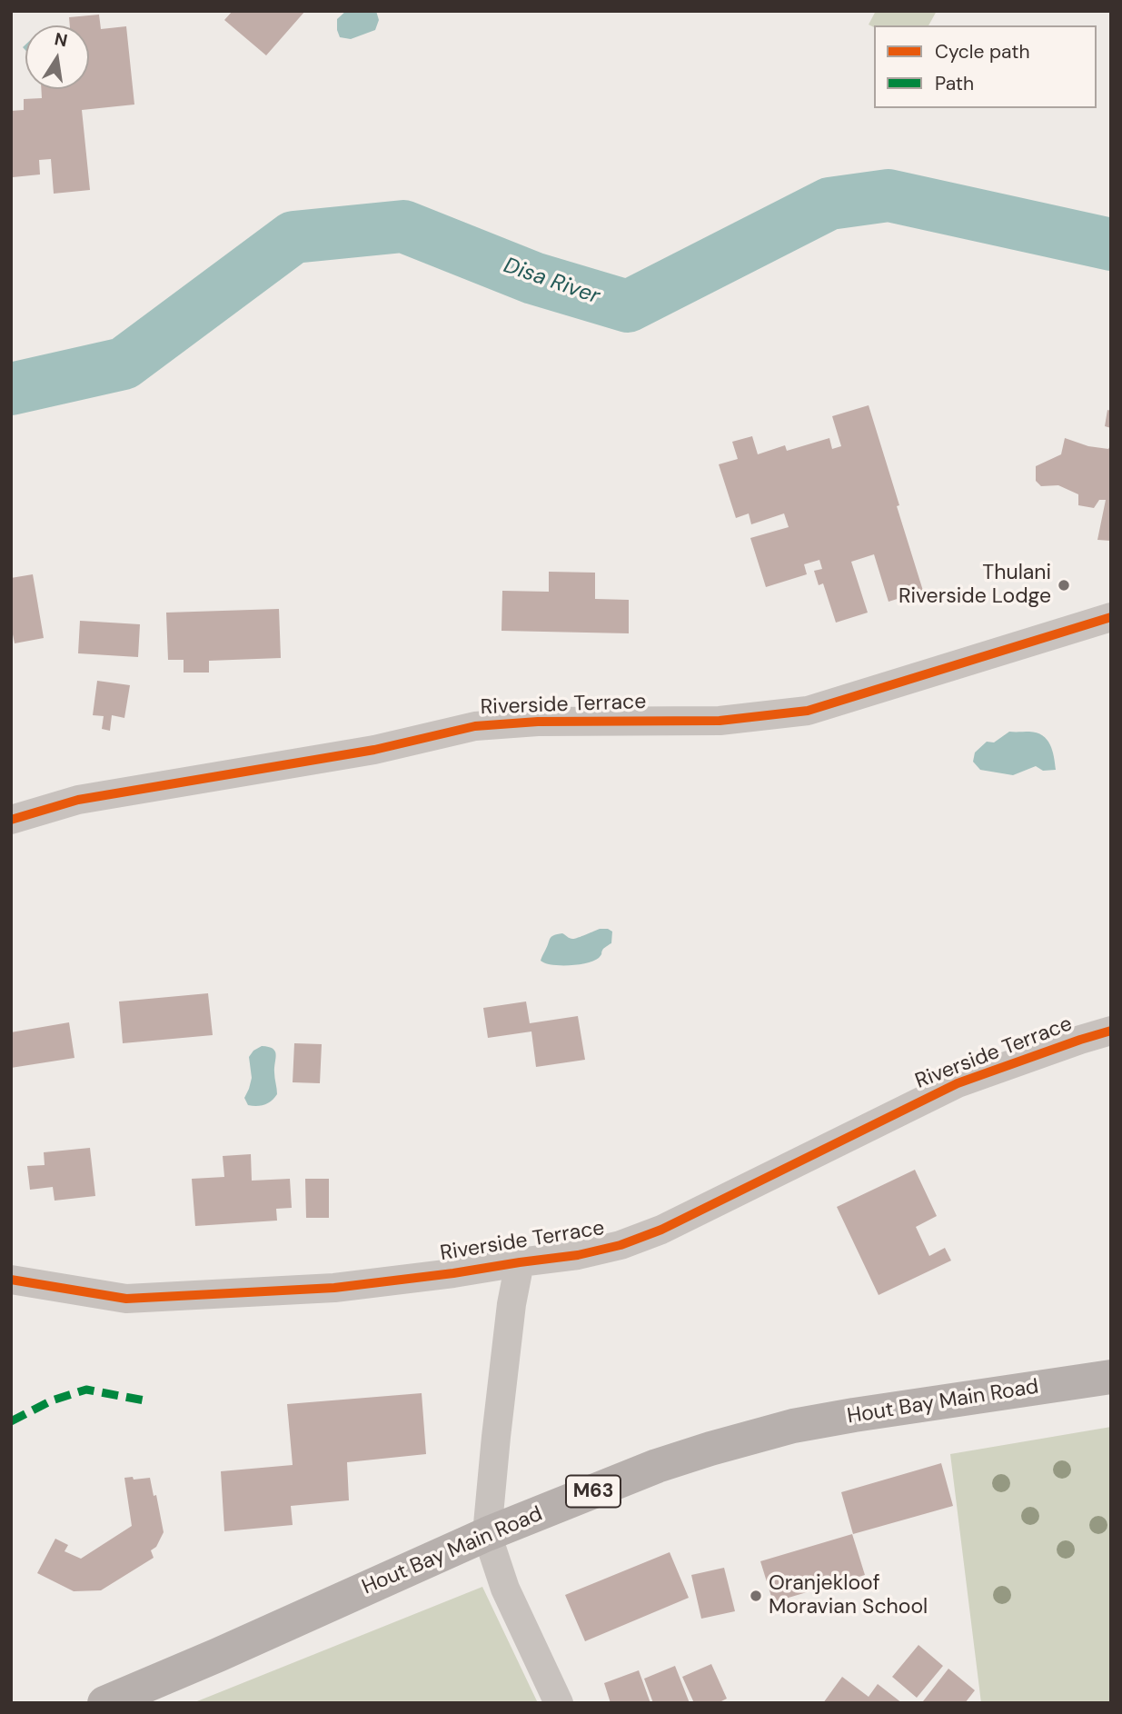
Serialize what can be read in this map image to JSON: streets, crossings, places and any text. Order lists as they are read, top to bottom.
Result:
{
  "streets": {
    "main road": ["Hout Bay Main Road", "M63"],
    "street": ["Riverside Terrace"]
  },
  "crossings": [
    ["Riverside Terrace", "Hout Bay Main Road"]
  ],
  "water": ["Disa River"],
  "places": ["Thulani Riverside Lodge", "Oranjekloof Moravian School"],
  "legend": ["Cycle path", "Path"],
  "north": "top"
}
